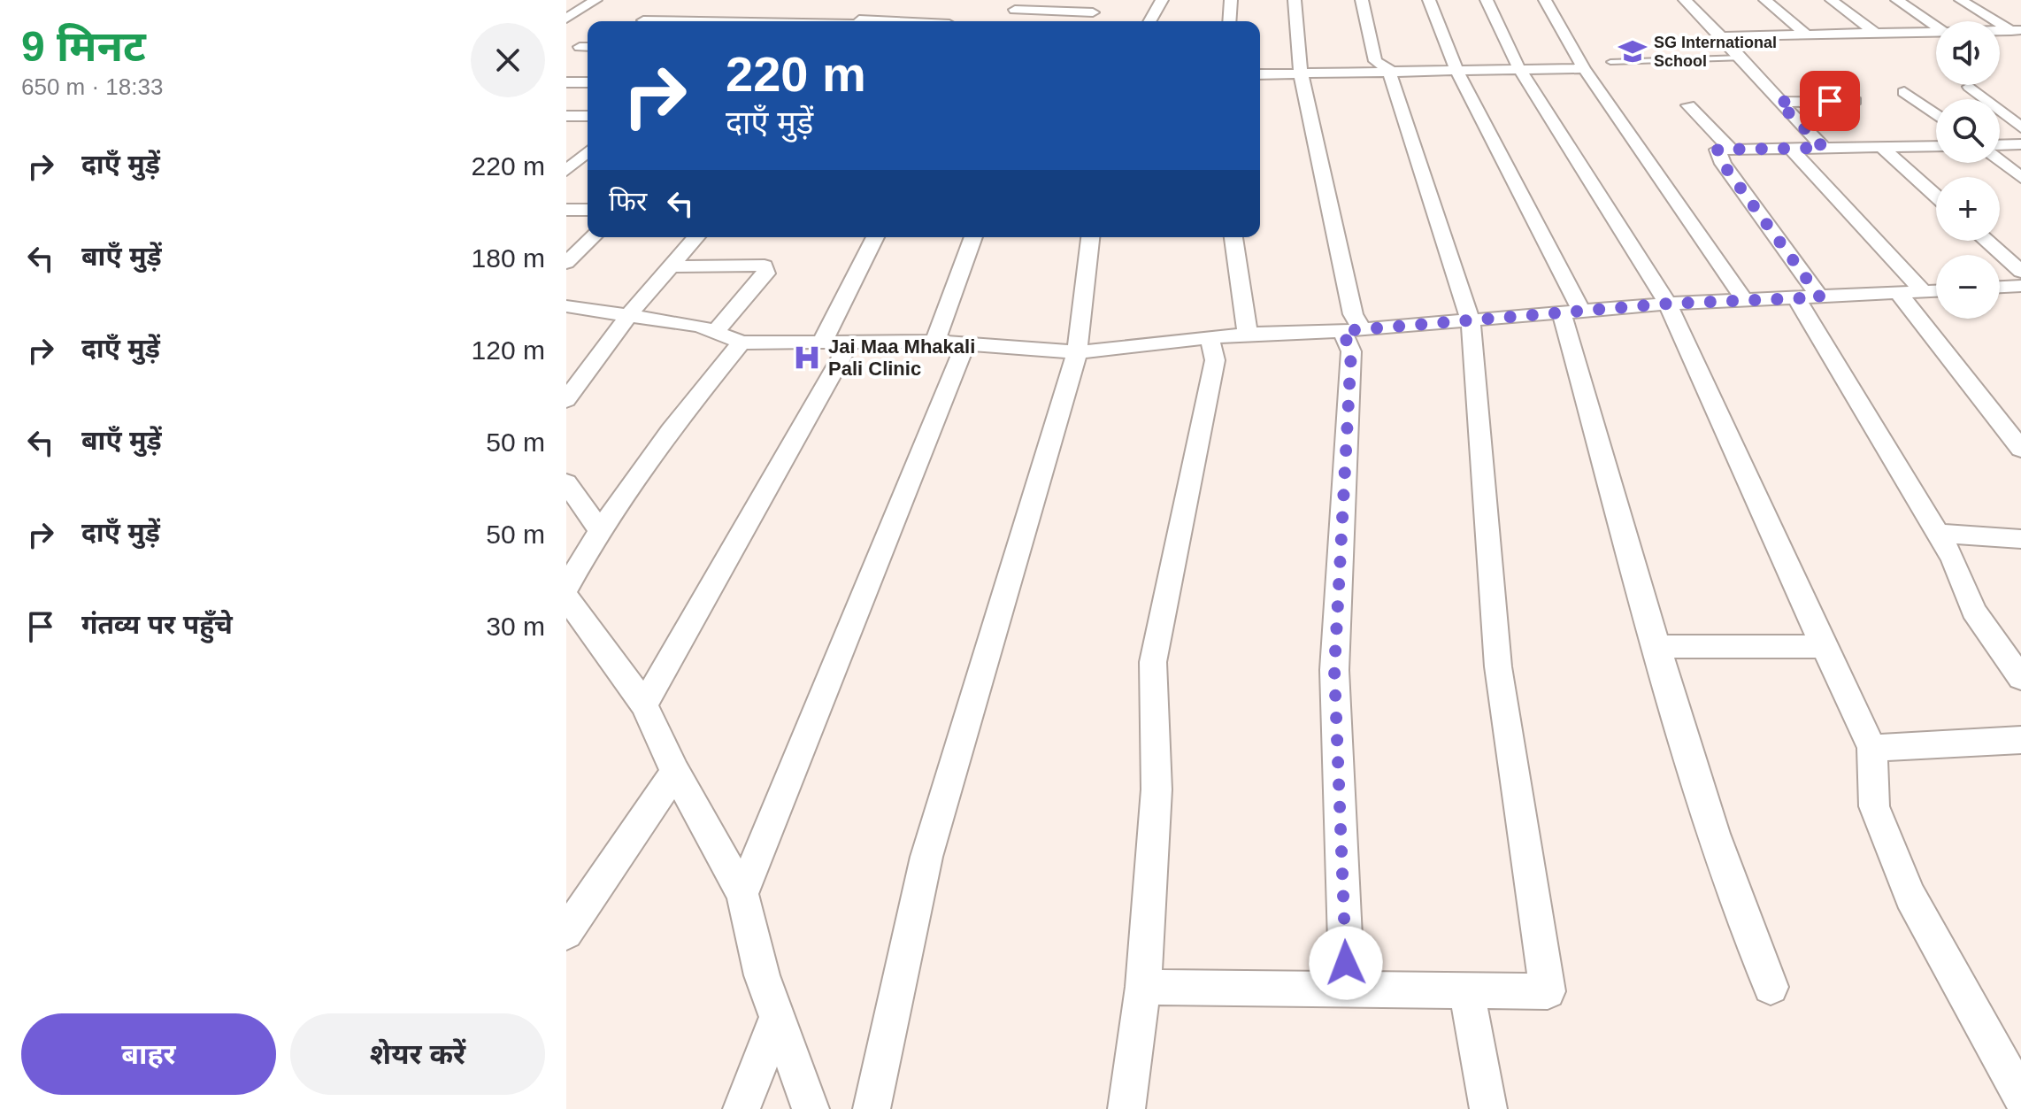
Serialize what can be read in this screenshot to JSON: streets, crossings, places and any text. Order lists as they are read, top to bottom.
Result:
{
  "places": {
    "school or university": ["SG International School"],
    "hospital": ["Jai Maa Mhakali Pali Clinic"]
  },
  "page": {
    "heading": ["9 मिनट", "650 m · 18:33"],
    "map_buttons": ["+", "−"],
    "turn": ["220 m", "दाएँ मुड़ें"],
    "list": [
      {
        "name": "दाएँ मुड़ें",
        "value": "220 m"
      },
      {
        "name": "बाएँ मुड़ें",
        "value": "180 m"
      },
      {
        "name": "दाएँ मुड़ें",
        "value": "120 m"
      },
      {
        "name": "बाएँ मुड़ें",
        "value": "50 m"
      },
      {
        "name": "दाएँ मुड़ें",
        "value": "50 m"
      },
      {
        "name": "गंतव्य पर पहुँचे",
        "value": "30 m"
      }
    ],
    "then": "फिर",
    "buttons": ["बाहर", "शेयर करें"]
  }
}
